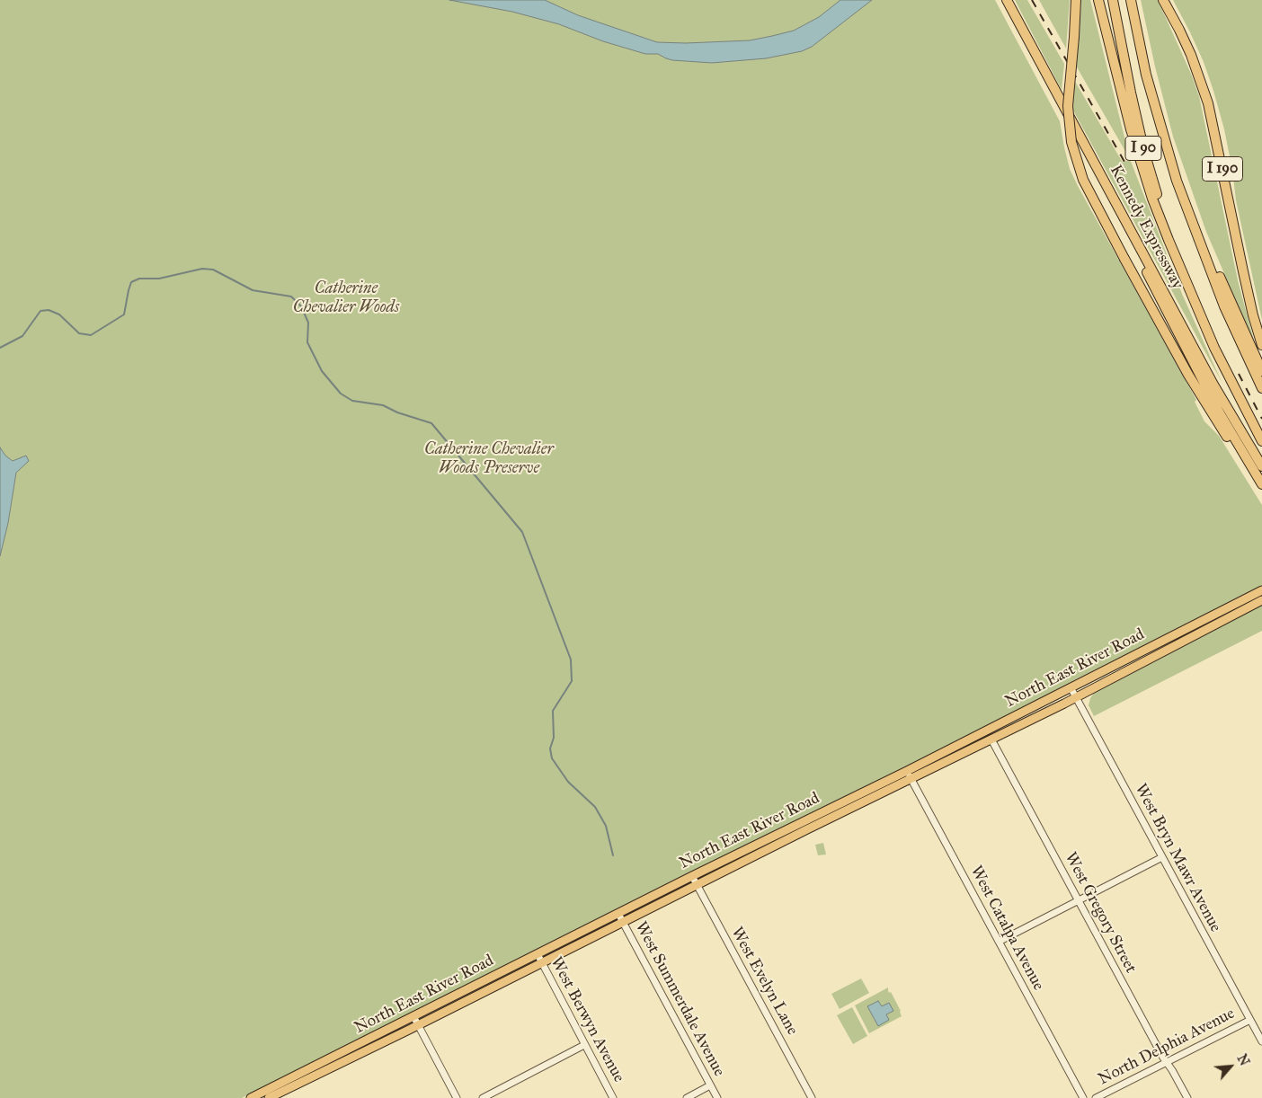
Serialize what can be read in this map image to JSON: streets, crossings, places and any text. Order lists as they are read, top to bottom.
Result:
{
  "streets": {
    "highway": ["I 90", "I 190", "Kennedy Expressway"],
    "main road": ["North East River Road"],
    "street": [
      "West Bryn Mawr Avenue",
      "West Gregory Street",
      "West Catalpa Avenue",
      "West Evelyn Lane",
      "West Summerdale Avenue",
      "West Berwyn Avenue",
      "North Delphia Avenue"
    ]
  },
  "crossings": [
    ["North East River Road", "West Bryn Mawr Avenue"],
    ["North East River Road", "West Gregory Street"],
    ["North East River Road", "West Catalpa Avenue"],
    ["North East River Road", "West Evelyn Lane"],
    ["North East River Road", "West Summerdale Avenue"],
    ["North East River Road", "West Berwyn Avenue"],
    ["West Bryn Mawr Avenue", "North Delphia Avenue"],
    ["West Gregory Street", "North Delphia Avenue"]
  ],
  "parks": ["Catherine Chevalier Woods", "Catherine Chevalier Woods Preserve"],
  "north": "top right"
}
